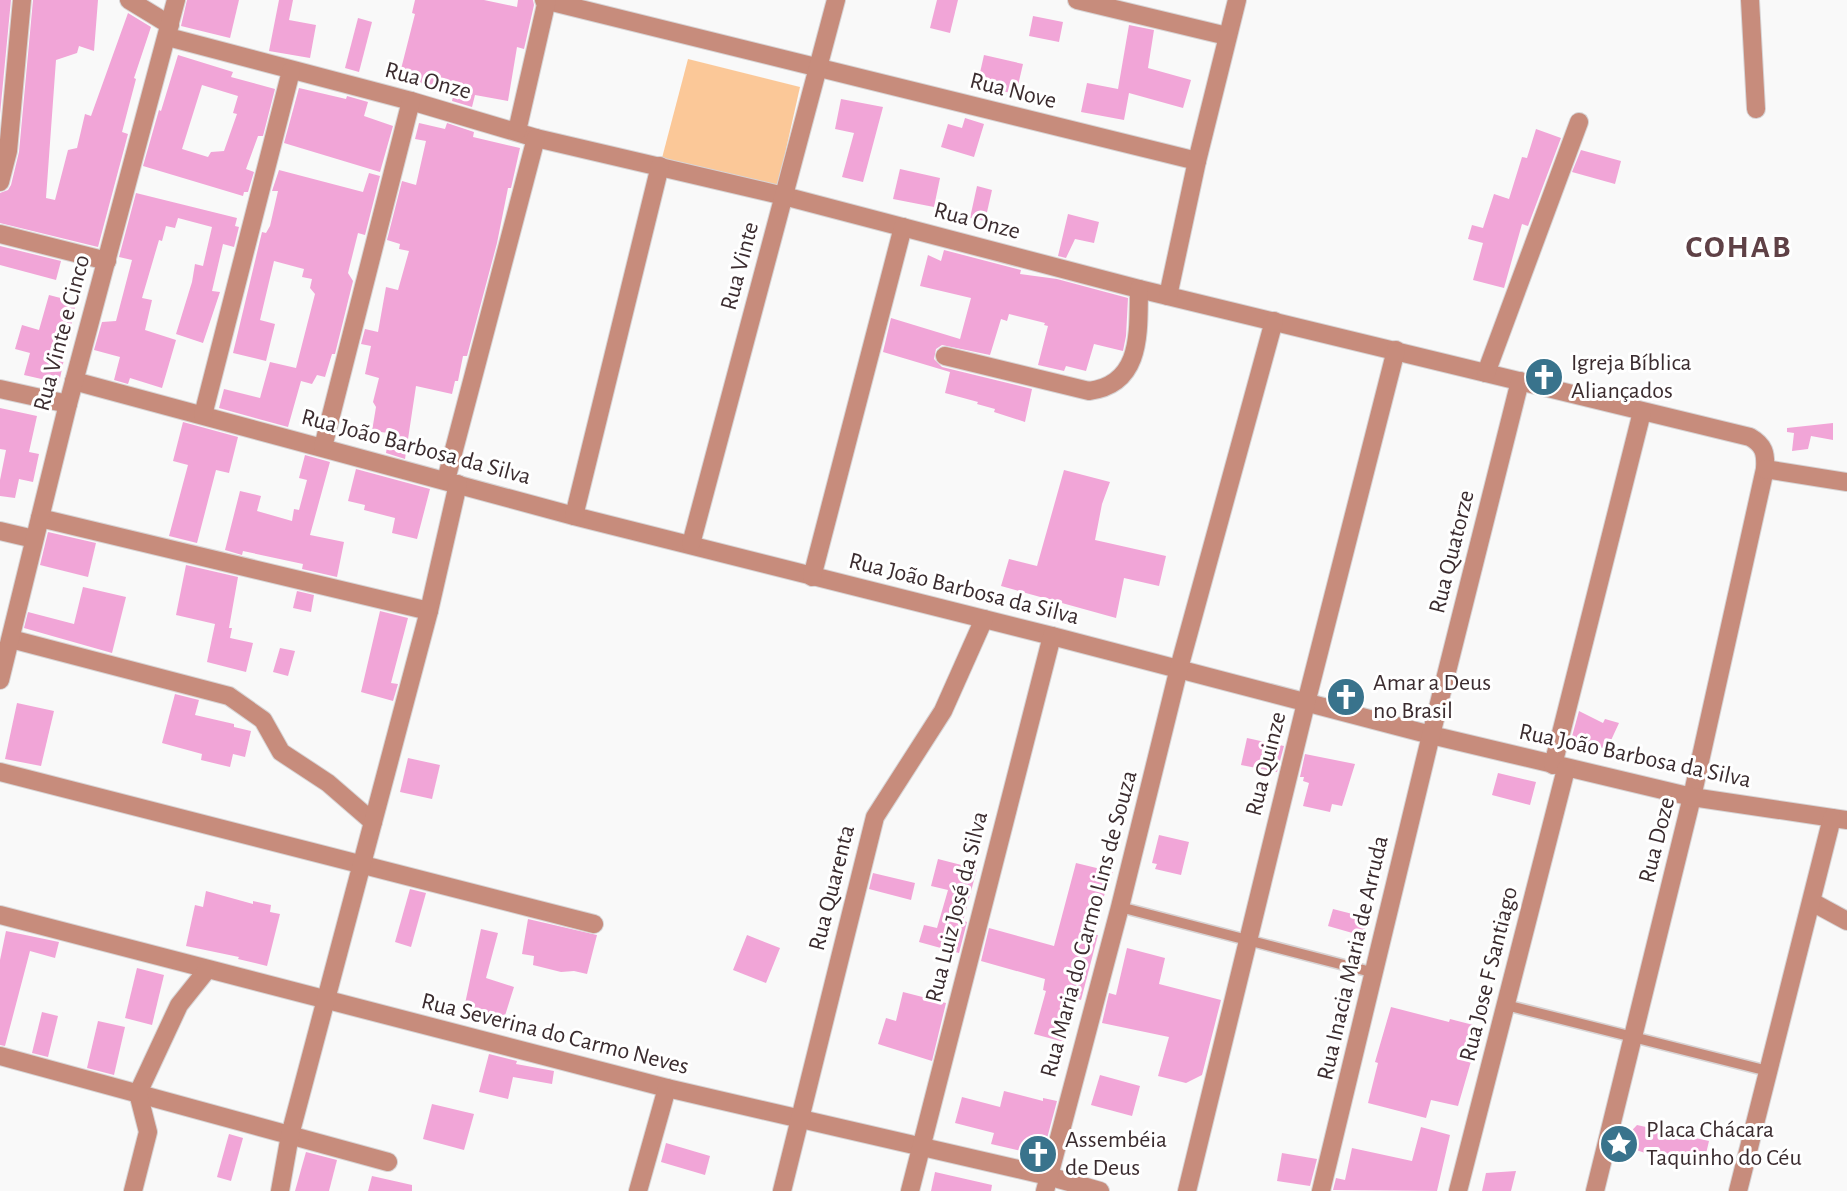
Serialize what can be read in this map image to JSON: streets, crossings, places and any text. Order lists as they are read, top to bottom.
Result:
{
  "streets": {
    "street": [
      "Rua Onze",
      "Rua Nove",
      "Rua Vinte",
      "Rua Vinte e Cinco",
      "Rua João Barbosa da Silva",
      "Rua Quatorze",
      "Rua Quinze",
      "Rua Doze",
      "Rua Quarenta",
      "Rua Luiz José da Silva",
      "Rua Maria do Carmo Lins de Souza",
      "Rua Inacia Maria de Arruda",
      "Rua Jose F Santiago",
      "Rua Severina do Carmo Neves"
    ]
  },
  "crossings": [
    ["Rua Onze", "Rua Vinte"],
    ["Rua Onze", "Rua Vinte e Cinco"],
    ["Rua Onze", "Rua Quatorze"],
    ["Rua Onze", "Rua Quinze"],
    ["Rua Onze", "Rua Doze"],
    ["Rua Onze", "Rua Maria do Carmo Lins de Souza"],
    ["Rua Onze", "Rua Jose F Santiago"],
    ["Rua Nove", "Rua Vinte"],
    ["Rua Vinte", "Rua João Barbosa da Silva"],
    ["Rua Vinte e Cinco", "Rua João Barbosa da Silva"],
    ["Rua João Barbosa da Silva", "Rua Quatorze"],
    ["Rua João Barbosa da Silva", "Rua Quinze"],
    ["Rua João Barbosa da Silva", "Rua Doze"],
    ["Rua João Barbosa da Silva", "Rua Quarenta"],
    ["Rua João Barbosa da Silva", "Rua Luiz José da Silva"],
    ["Rua João Barbosa da Silva", "Rua Maria do Carmo Lins de Souza"],
    ["Rua João Barbosa da Silva", "Rua Inacia Maria de Arruda"],
    ["Rua João Barbosa da Silva", "Rua Jose F Santiago"],
    ["Rua Quatorze", "Rua Inacia Maria de Arruda"],
    ["Rua Quarenta", "Rua Severina do Carmo Neves"],
    ["Rua Luiz José da Silva", "Rua Severina do Carmo Neves"],
    ["Rua Maria do Carmo Lins de Souza", "Rua Severina do Carmo Neves"]
  ],
  "districts": ["COHAB"],
  "places": {
    "church": ["Igreja Bíblica Aliançados", "Amar a Deus no Brasil", "Assembéia de Deus"],
    "place": ["Placa Chácara Taquinho do Céu"]
  }
}
